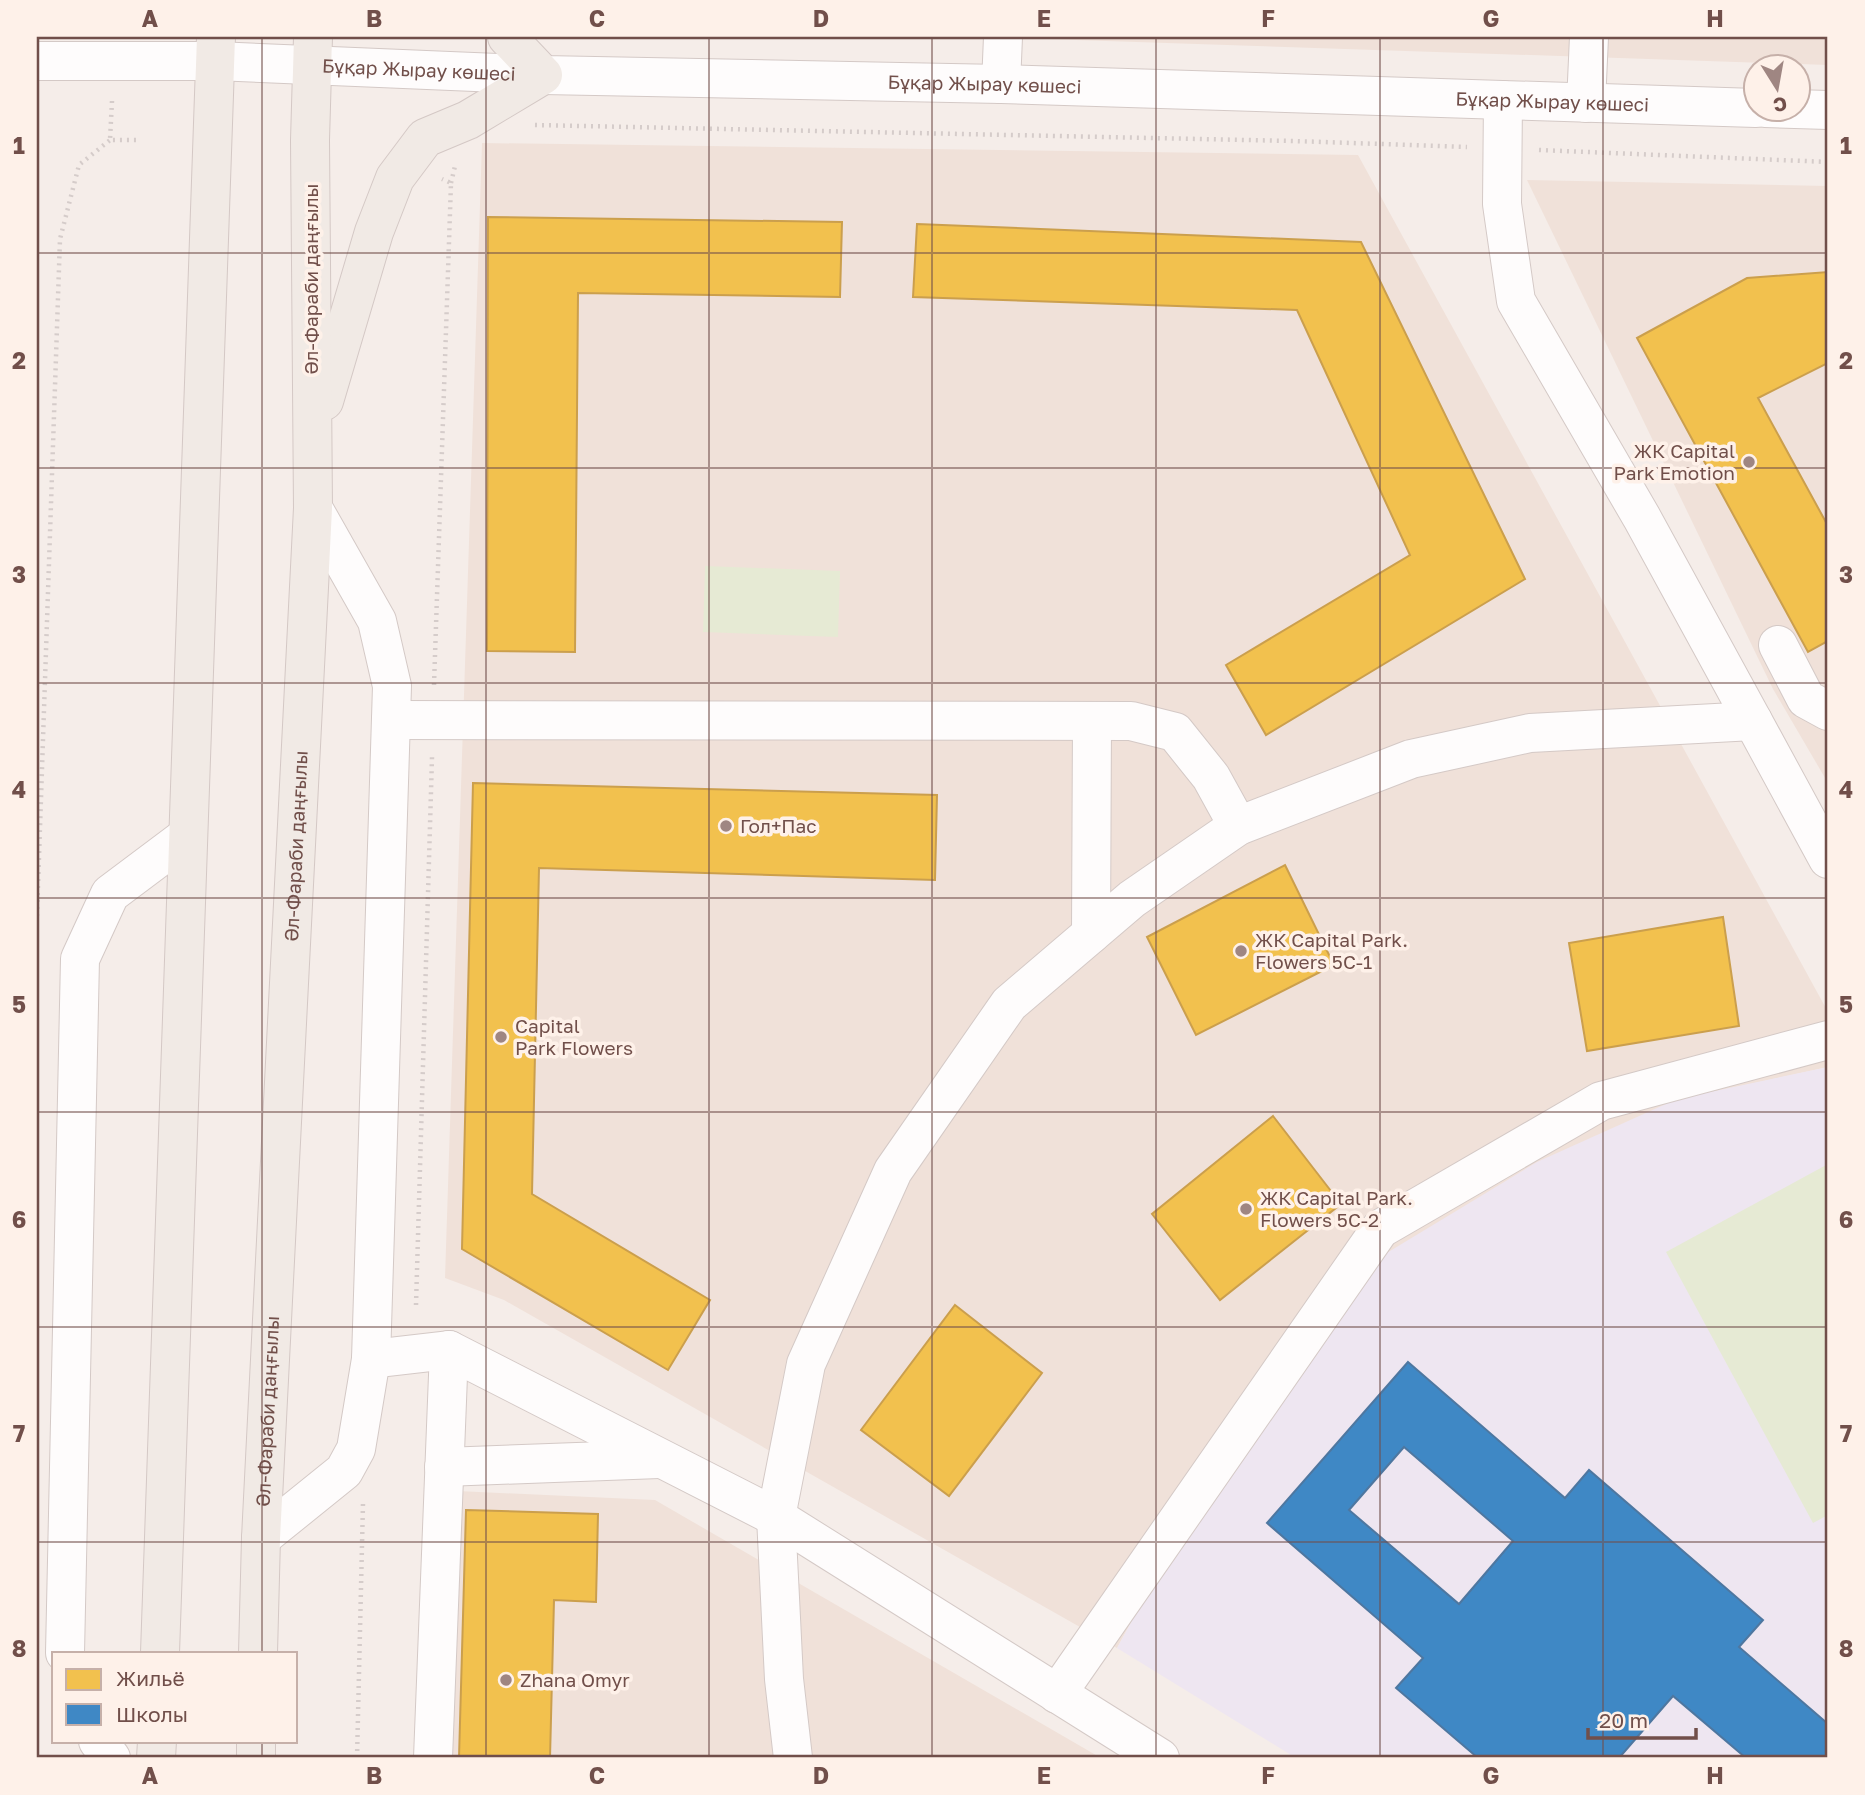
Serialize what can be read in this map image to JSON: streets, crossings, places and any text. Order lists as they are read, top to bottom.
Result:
{
  "streets": {
    "main road": ["Әл-Фараби даңғылы"],
    "street": ["Бұқар Жырау көшесі"]
  },
  "crossings": [
    ["Бұқар Жырау көшесі", "Әл-Фараби даңғылы"]
  ],
  "places": [
    "ЖК Capital Park Emotion",
    "Гол+Пас",
    "ЖК Capital Park. Flowers 5C-1",
    "Capital Park Flowers",
    "ЖК Capital Park. Flowers 5C-2",
    "Zhana Omyr"
  ],
  "legend": ["Жильё", "Школы"],
  "scale_bar": "20 m",
  "north": "bottom",
  "grid": {
    "columns": [
      "A",
      "B",
      "C",
      "D",
      "E",
      "F",
      "G",
      "H"
    ],
    "rows": [
      "1",
      "2",
      "3",
      "4",
      "5",
      "6",
      "7",
      "8"
    ]
  }
}
